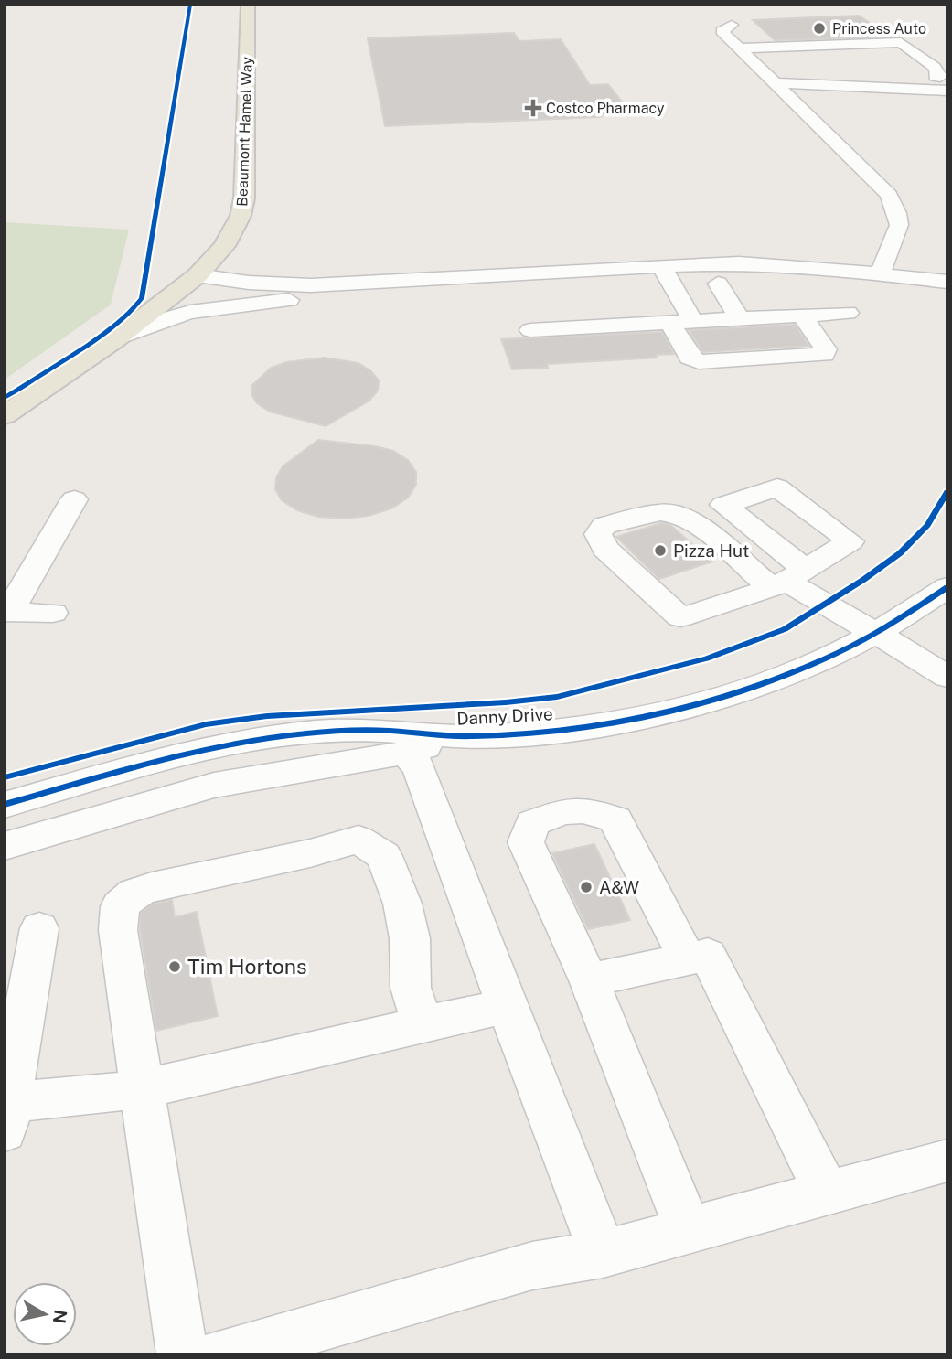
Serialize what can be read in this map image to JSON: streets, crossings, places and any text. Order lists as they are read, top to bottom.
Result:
{
  "streets": {
    "main road": ["Beaumont Hamel Way"],
    "street": ["Danny Drive"]
  },
  "places": {
    "other": [
      "Princess Auto",
      "Pizza Hut",
      "A&W",
      "Tim Hortons"
    ],
    "health": ["Costco Pharmacy"]
  },
  "north": "right"
}
